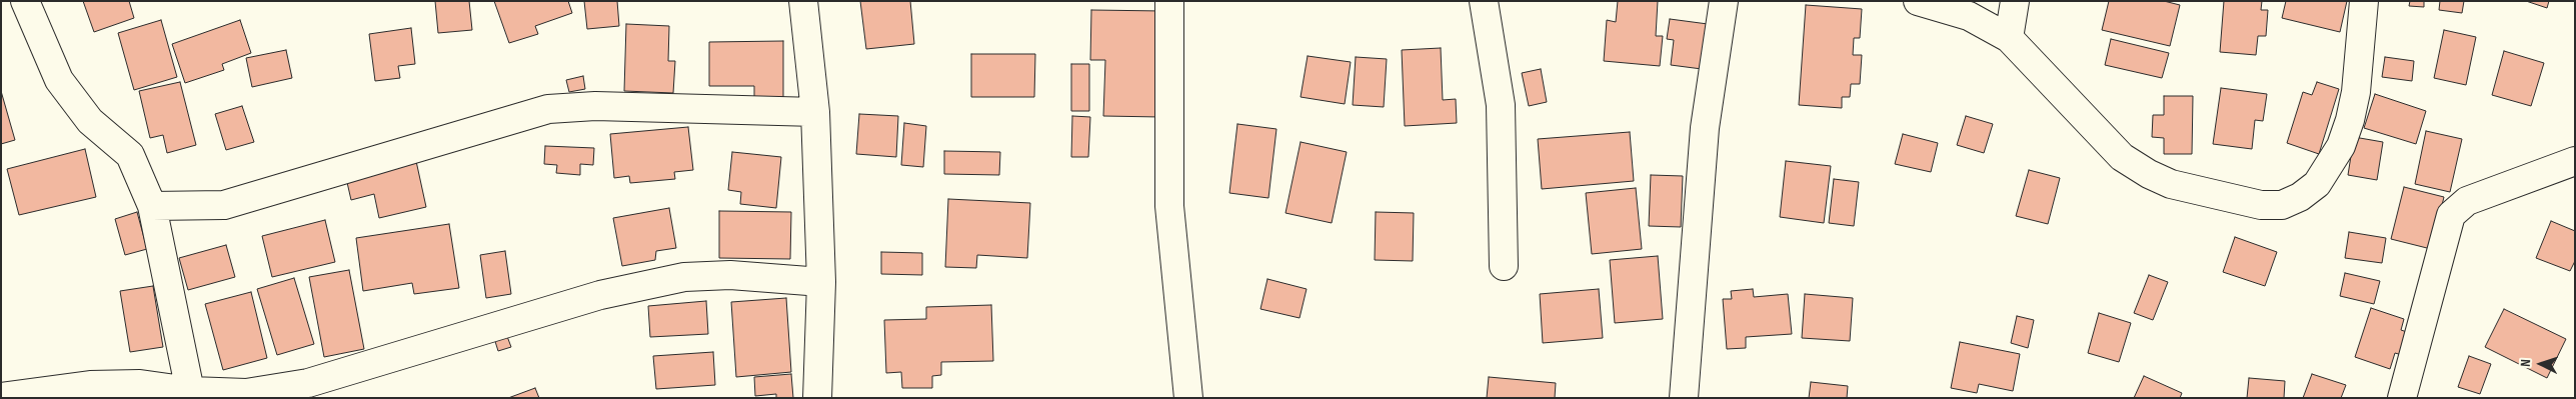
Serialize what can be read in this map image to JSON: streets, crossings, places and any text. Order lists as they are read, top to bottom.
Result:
{
  "north": "left"
}
